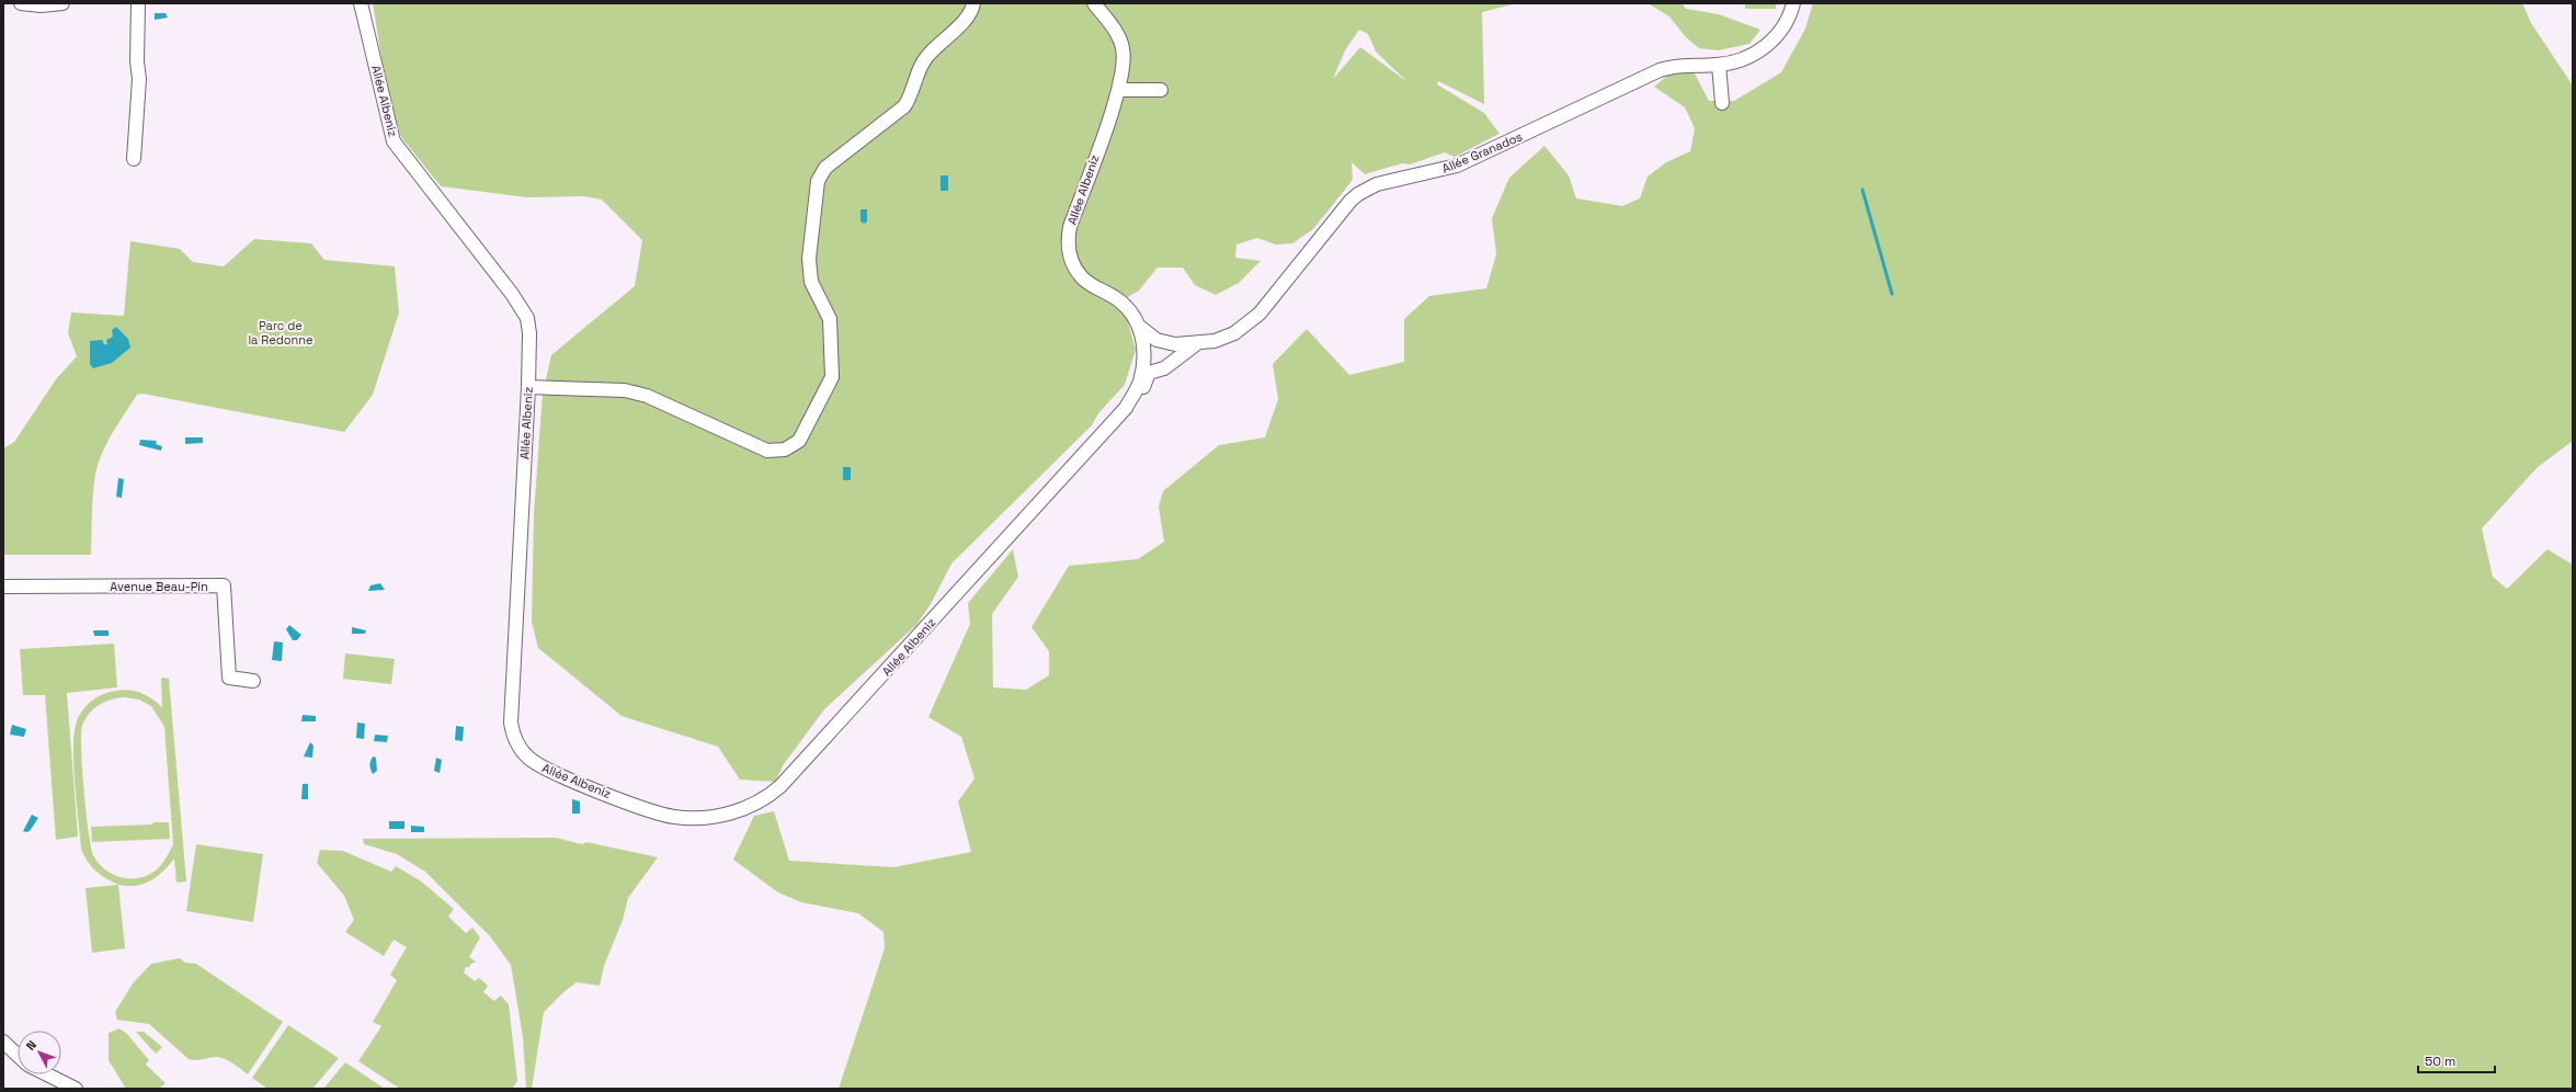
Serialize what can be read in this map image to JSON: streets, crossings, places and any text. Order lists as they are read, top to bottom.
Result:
{
  "streets": {
    "street": ["Allée Albeniz", "Allée Granados", "Avenue Beau-Pin"]
  },
  "crossings": [
    ["Allée Albeniz", "Allée Granados"]
  ],
  "parks": ["Parc de la Redonne"],
  "scale_bar": "50 m",
  "north": "top left"
}
